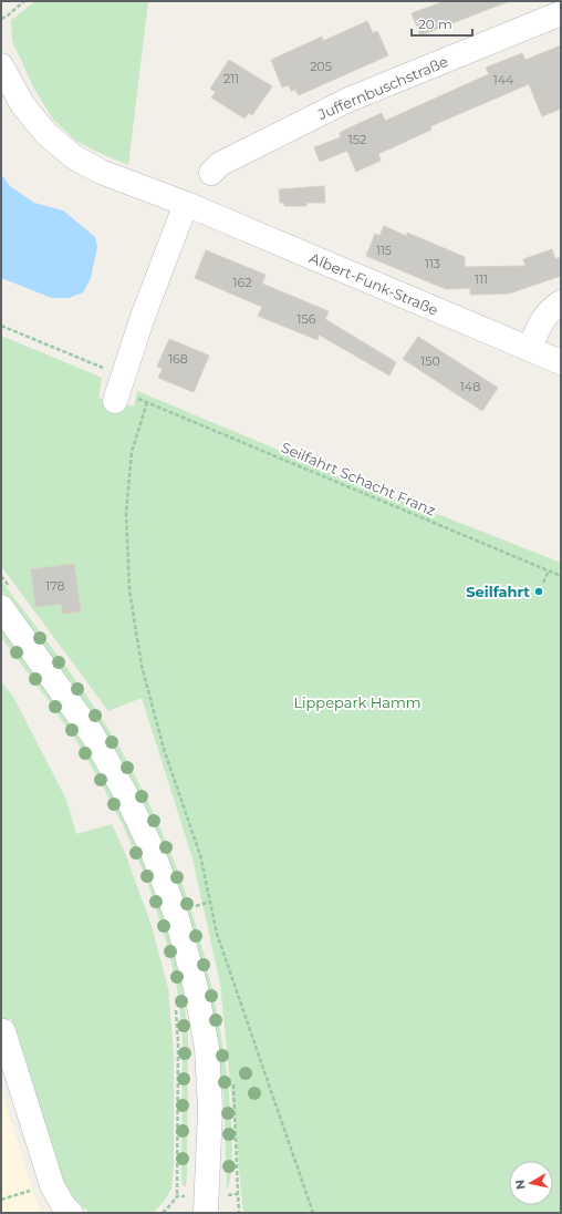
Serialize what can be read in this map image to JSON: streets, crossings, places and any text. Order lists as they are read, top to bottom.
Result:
{
  "streets": {
    "street": ["Juffernbuschstraße", "Albert-Funk-Straße"],
    "path": ["Seilfahrt Schacht Franz"]
  },
  "parks": ["Lippepark Hamm"],
  "places": ["Seilfahrt"],
  "house_numbers": [
    "205",
    "211",
    "144",
    "152",
    "115",
    "113",
    "111",
    "162",
    "156",
    "168",
    "150",
    "148",
    "178"
  ],
  "scale_bar": "20 m",
  "north": "left"
}
